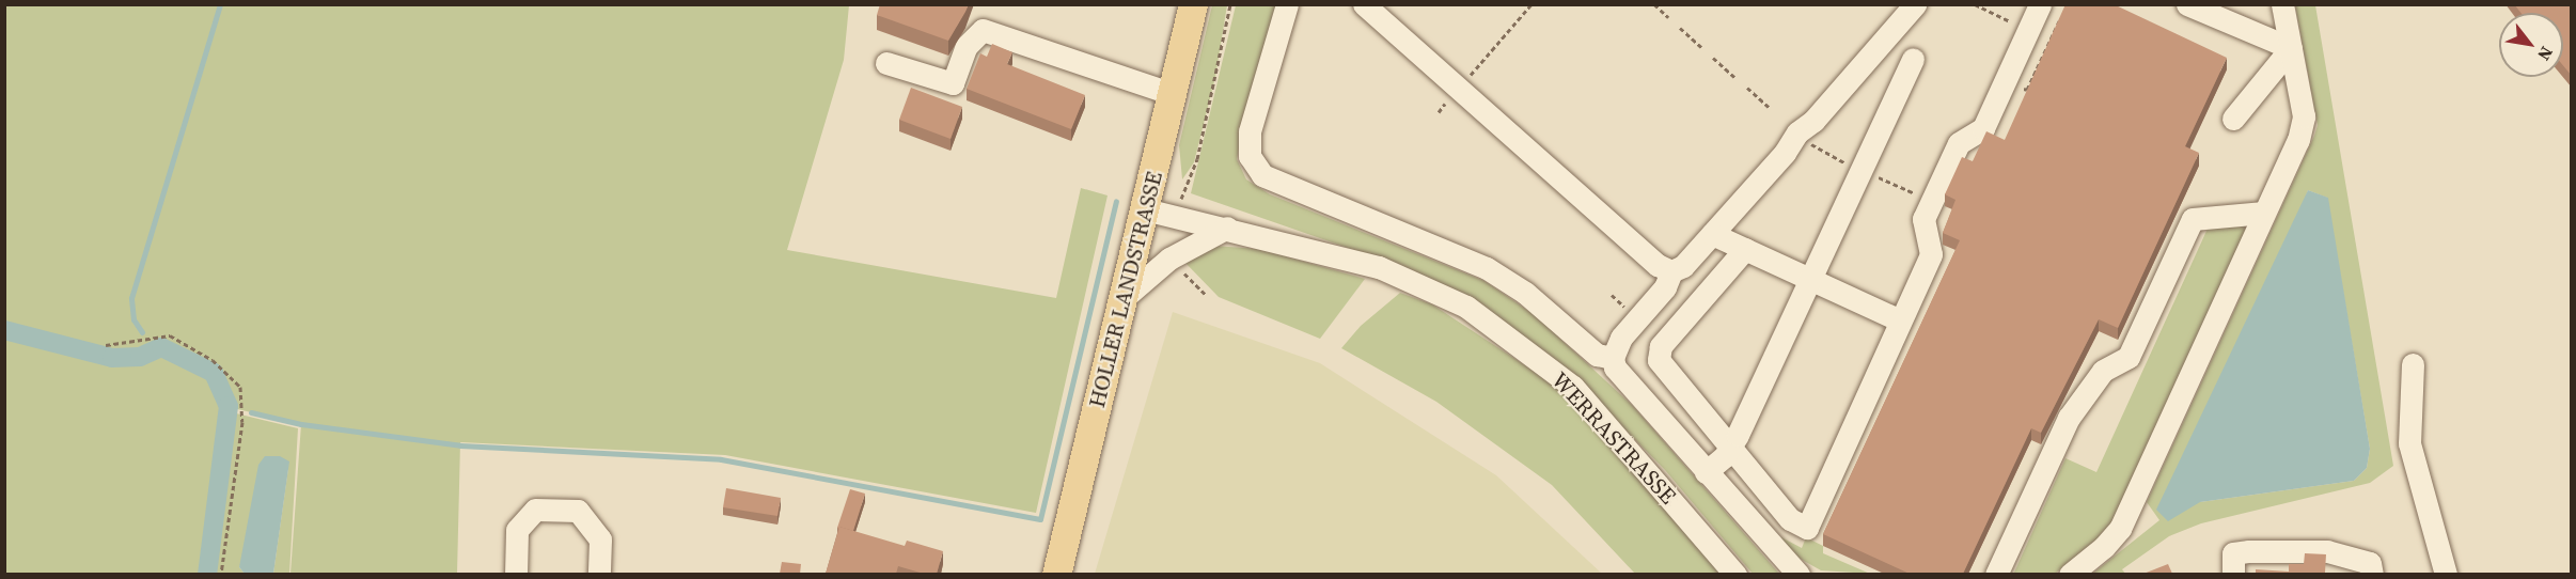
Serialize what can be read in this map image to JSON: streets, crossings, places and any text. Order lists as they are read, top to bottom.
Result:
{
  "streets": {
    "main road": ["HOLLER LANDSTRASSE"],
    "street": ["WERRASTRASSE"]
  },
  "crossings": [
    ["HOLLER LANDSTRASSE", "WERRASTRASSE"]
  ],
  "north": "bottom right"
}
